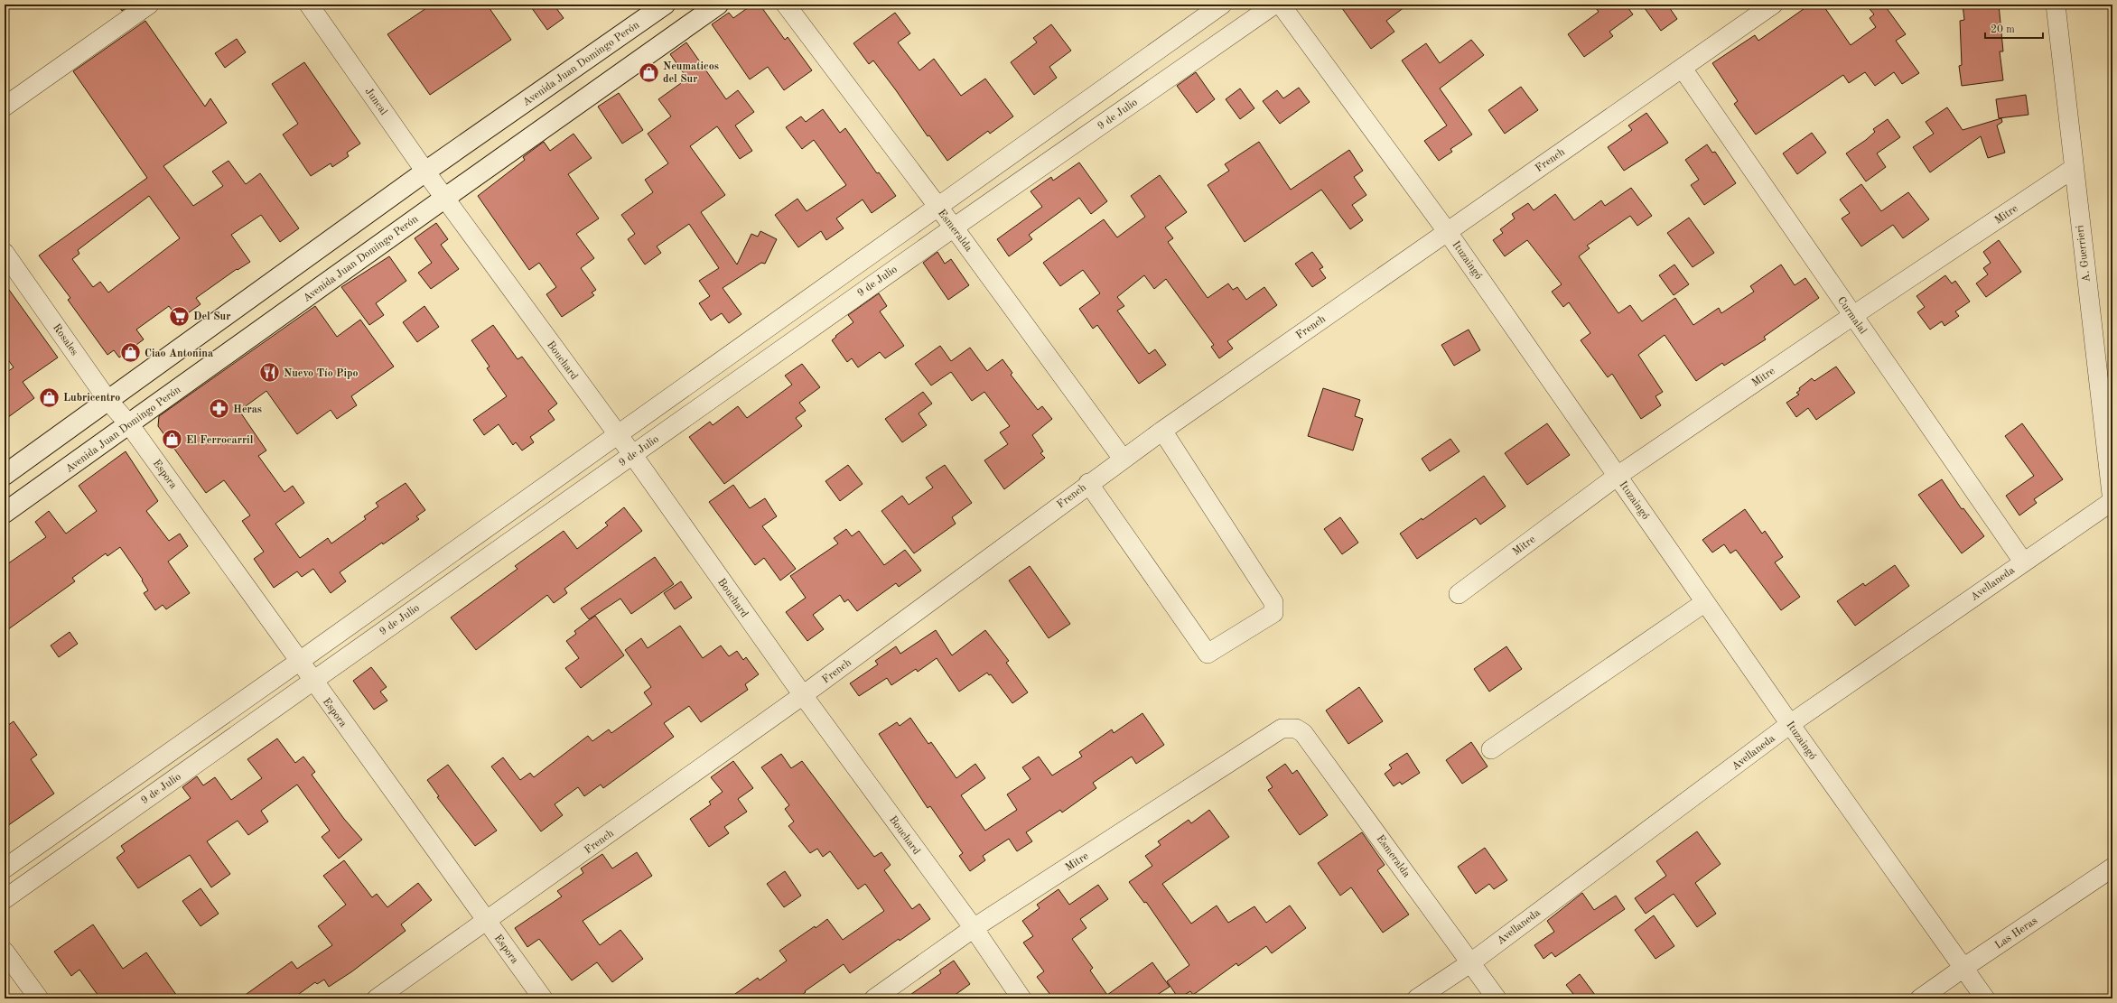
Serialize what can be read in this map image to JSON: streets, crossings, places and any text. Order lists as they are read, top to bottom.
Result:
{
  "streets": {
    "main road": ["Avenida Juan Domingo Perón"],
    "street": [
      "Juncal",
      "9 de Julio",
      "French",
      "Mitre",
      "Esmeralda",
      "A. Guerrieri",
      "Ituzaingó",
      "Curmalal",
      "Rosales",
      "Bouchard",
      "Espora",
      "Avellaneda",
      "Las Heras"
    ]
  },
  "crossings": [
    ["Avenida Juan Domingo Perón", "Juncal"],
    ["Avenida Juan Domingo Perón", "Rosales"],
    ["Avenida Juan Domingo Perón", "Bouchard"],
    ["Avenida Juan Domingo Perón", "Espora"],
    ["Juncal", "Bouchard"],
    ["9 de Julio", "Esmeralda"],
    ["9 de Julio", "Bouchard"],
    ["9 de Julio", "Espora"],
    ["French", "Esmeralda"],
    ["French", "Ituzaingó"],
    ["French", "Curmalal"],
    ["French", "Bouchard"],
    ["French", "Espora"],
    ["Mitre", "Esmeralda"],
    ["Mitre", "A. Guerrieri"],
    ["Mitre", "Ituzaingó"],
    ["Mitre", "Curmalal"],
    ["Mitre", "Bouchard"],
    ["Esmeralda", "Avellaneda"],
    ["A. Guerrieri", "Avellaneda"],
    ["Ituzaingó", "Avellaneda"],
    ["Ituzaingó", "Las Heras"],
    ["Curmalal", "Avellaneda"],
    ["Rosales", "Espora"]
  ],
  "places": {
    "shop": [
      "Neumaticos del Sur",
      "Ciao Antonina",
      "Lubricentro",
      "El Ferrocarril"
    ],
    "supermarket": ["Del Sur"],
    "restaurant": ["Nuevo Tío Pipo"],
    "pharmacy": ["Heras"]
  },
  "scale_bar": "20 m"
}
